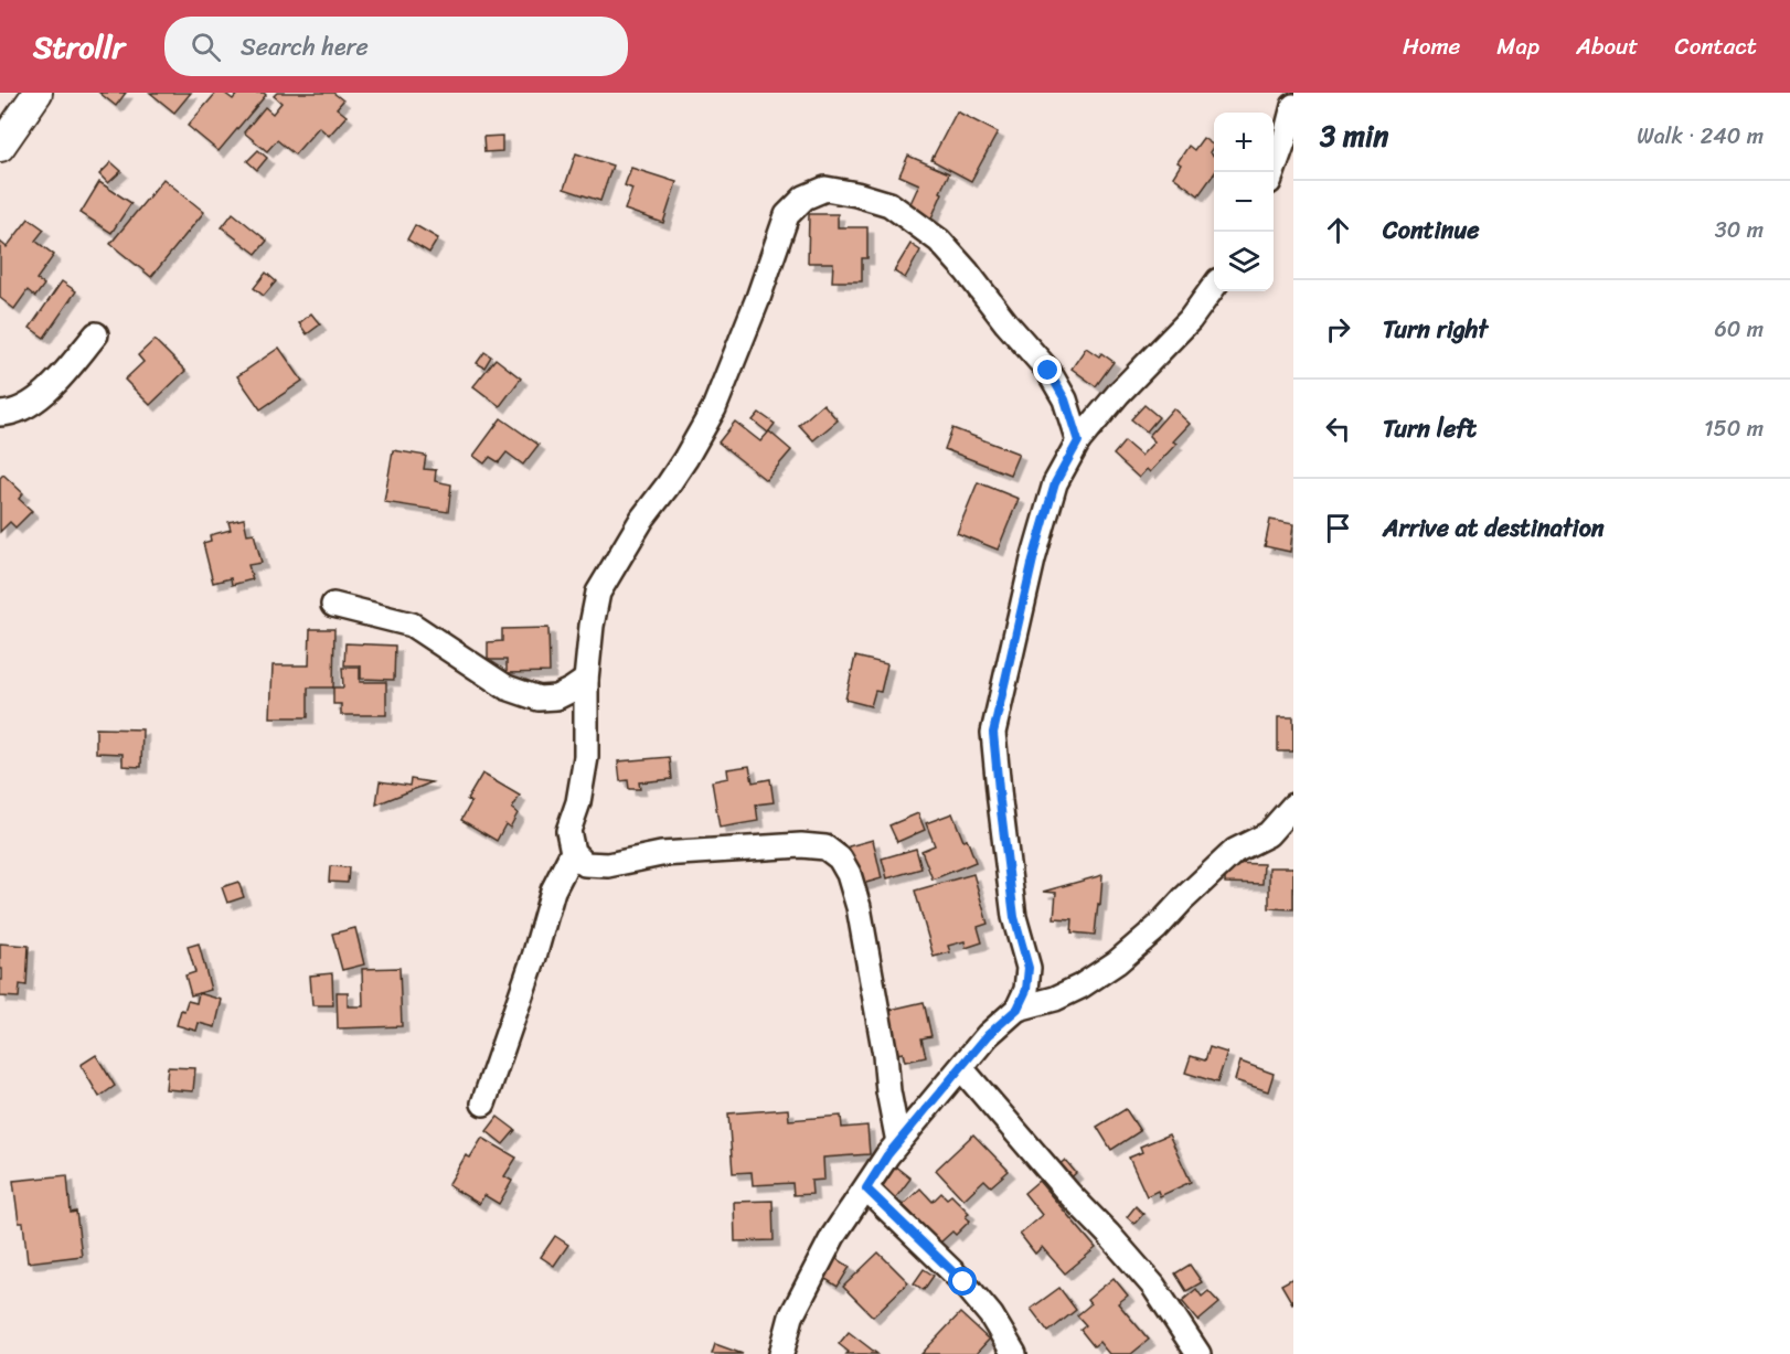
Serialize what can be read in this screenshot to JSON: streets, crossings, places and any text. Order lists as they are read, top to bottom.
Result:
{
  "page": {
    "header": "Strollr",
    "search": "Search here",
    "nav": [
      "Home",
      "Map",
      "About",
      "Contact"
    ],
    "heading": ["3 min", "Walk · 240 m"],
    "map_buttons": ["+", "−"],
    "list": [
      ["Continue", "30 m"],
      ["Turn right", "60 m"],
      ["Turn left", "150 m"],
      "Arrive at destination"
    ]
  }
}
